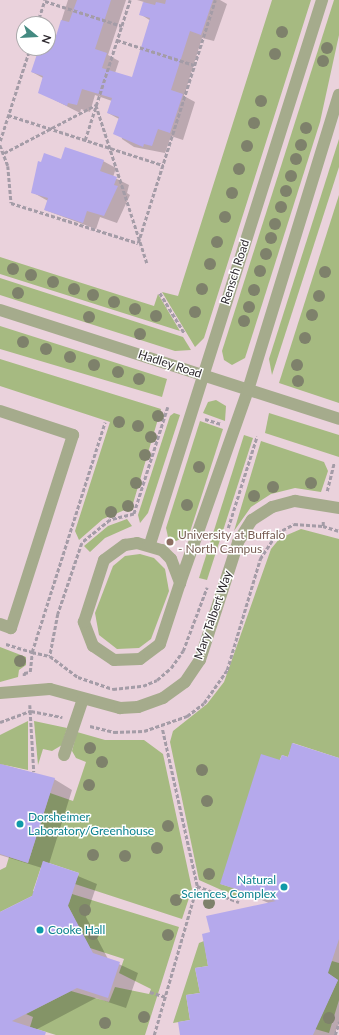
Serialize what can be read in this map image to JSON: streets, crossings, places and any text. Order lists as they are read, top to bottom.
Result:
{
  "streets": {
    "street": ["Rensch Road", "Hadley Road", "Mary Talbert Way"]
  },
  "crossings": [
    ["Rensch Road", "Hadley Road"]
  ],
  "places": [
    "University at Buffalo - North Campus",
    "Dorsheimer Laboratory/Greenhouse",
    "Natural Sciences Complex",
    "Cooke Hall"
  ],
  "north": "right"
}
